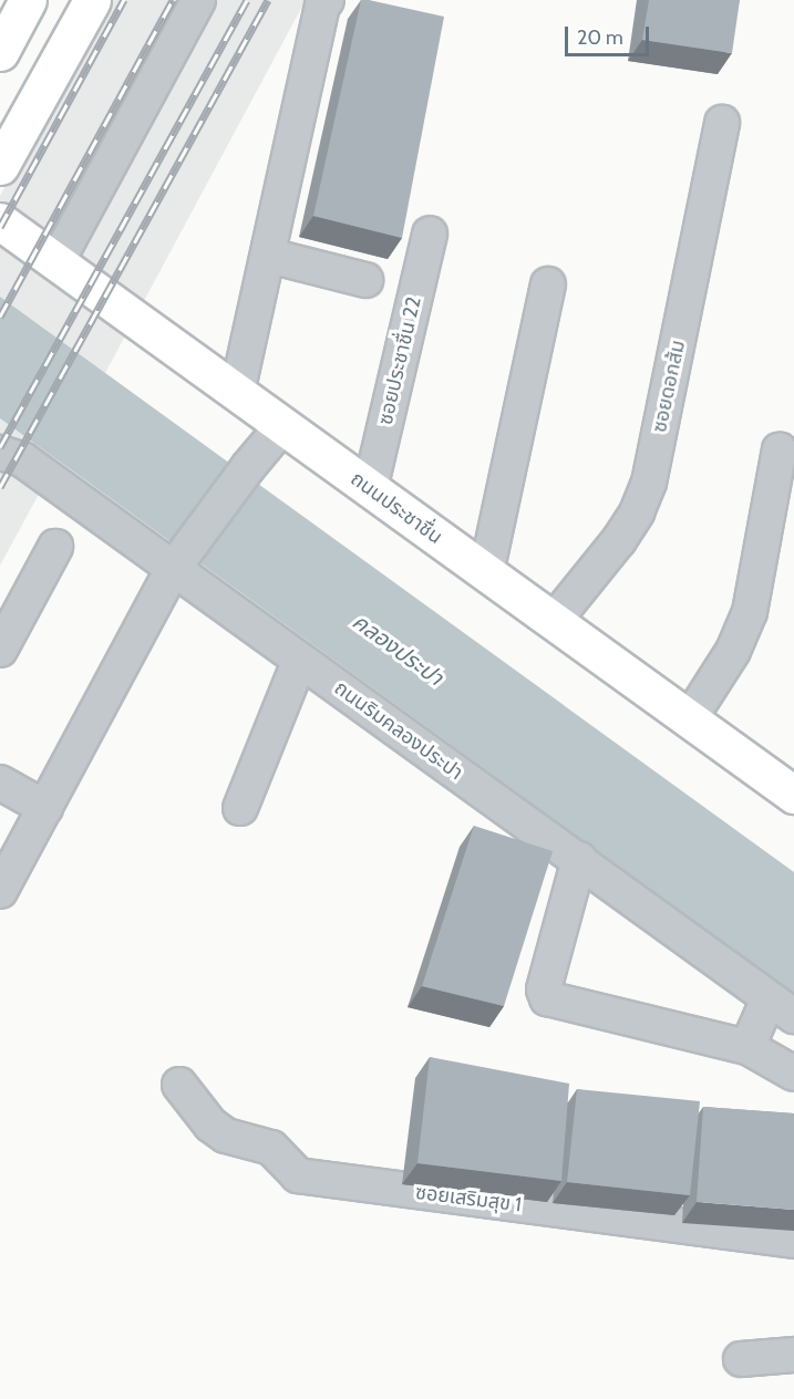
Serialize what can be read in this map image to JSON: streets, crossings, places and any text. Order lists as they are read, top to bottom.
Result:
{
  "streets": {
    "main road": ["ถนนประชาชื่น"],
    "street": [
      "ซอยประชาชื่น 22",
      "ซอยดอกส้ม",
      "ถนนริมคลองประปา",
      "ซอยเสริมสุข 1"
    ]
  },
  "crossings": [
    ["ซอยประชาชื่น 22", "ถนนประชาชื่น"],
    ["ซอยดอกส้ม", "ถนนประชาชื่น"]
  ],
  "water": ["คลองประปา"],
  "scale_bar": "20 m"
}
